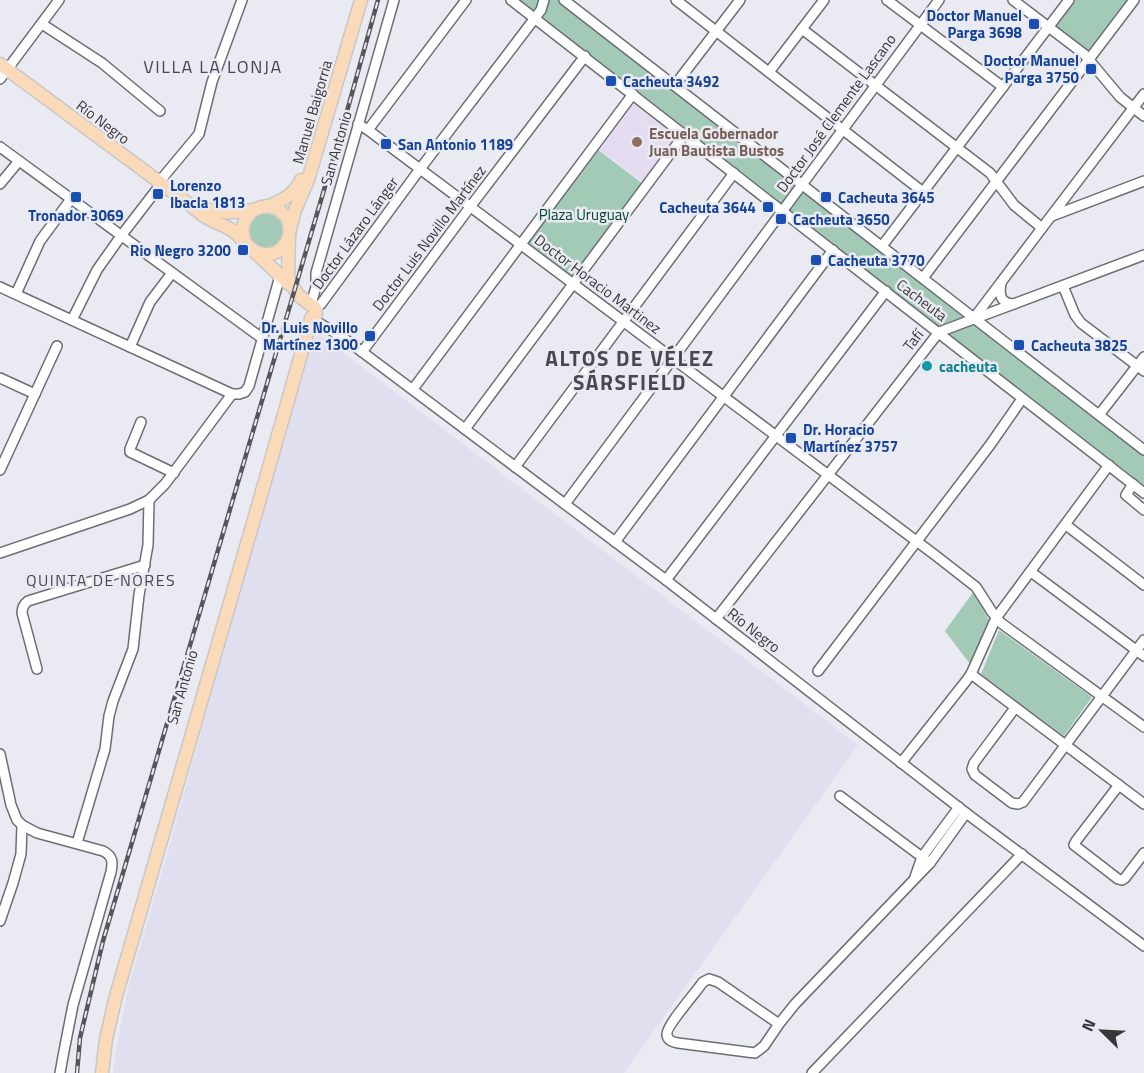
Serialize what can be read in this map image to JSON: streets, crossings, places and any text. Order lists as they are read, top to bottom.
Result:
{
  "streets": {
    "main road": ["Manuel Baigorria", "Río Negro", "San Antonio"],
    "street": [
      "Doctor José Clemente Lascano",
      "Doctor Lázaro Lánger",
      "Doctor Luis Novillo Martínez",
      "Doctor Horacio Martinez",
      "Cacheuta",
      "Tafí"
    ]
  },
  "crossings": [
    ["Manuel Baigorria", "Río Negro"],
    ["Doctor José Clemente Lascano", "Río Negro"],
    ["Doctor José Clemente Lascano", "Doctor Horacio Martinez"],
    ["Doctor José Clemente Lascano", "Cacheuta"],
    ["Río Negro", "San Antonio"],
    ["Río Negro", "Doctor Lázaro Lánger"],
    ["Río Negro", "Doctor Luis Novillo Martínez"],
    ["Río Negro", "Tafí"],
    ["San Antonio", "Doctor Lázaro Lánger"],
    ["San Antonio", "Doctor Horacio Martinez"],
    ["Doctor Lázaro Lánger", "Doctor Horacio Martinez"],
    ["Doctor Lázaro Lánger", "Cacheuta"],
    ["Doctor Luis Novillo Martínez", "Doctor Horacio Martinez"],
    ["Doctor Luis Novillo Martínez", "Cacheuta"],
    ["Doctor Horacio Martinez", "Tafí"],
    ["Cacheuta", "Tafí"]
  ],
  "districts": ["VILLA LA LONJA", "ALTOS DE VÉLEZ SÁRSFIELD", "QUINTA DE NORES"],
  "parks": ["Plaza Uruguay"],
  "places": {
    "transit": [
      "Doctor Manuel Parga 3698",
      "Doctor Manuel Parga 3750",
      "Cacheuta 3492",
      "San Antonio 1189",
      "Lorenzo Ibacla 1813",
      "Tronador 3069",
      "Cacheuta 3645",
      "Cacheuta 3644",
      "Cacheuta 3650",
      "Rio Negro 3200",
      "Cacheuta 3770",
      "Dr. Luis Novillo Martínez 1300",
      "Cacheuta 3825",
      "Dr. Horacio Martínez 3757"
    ],
    "other": ["Escuela Gobernador Juan Bautista Bustos", "cacheuta"]
  },
  "north": "top left"
}
